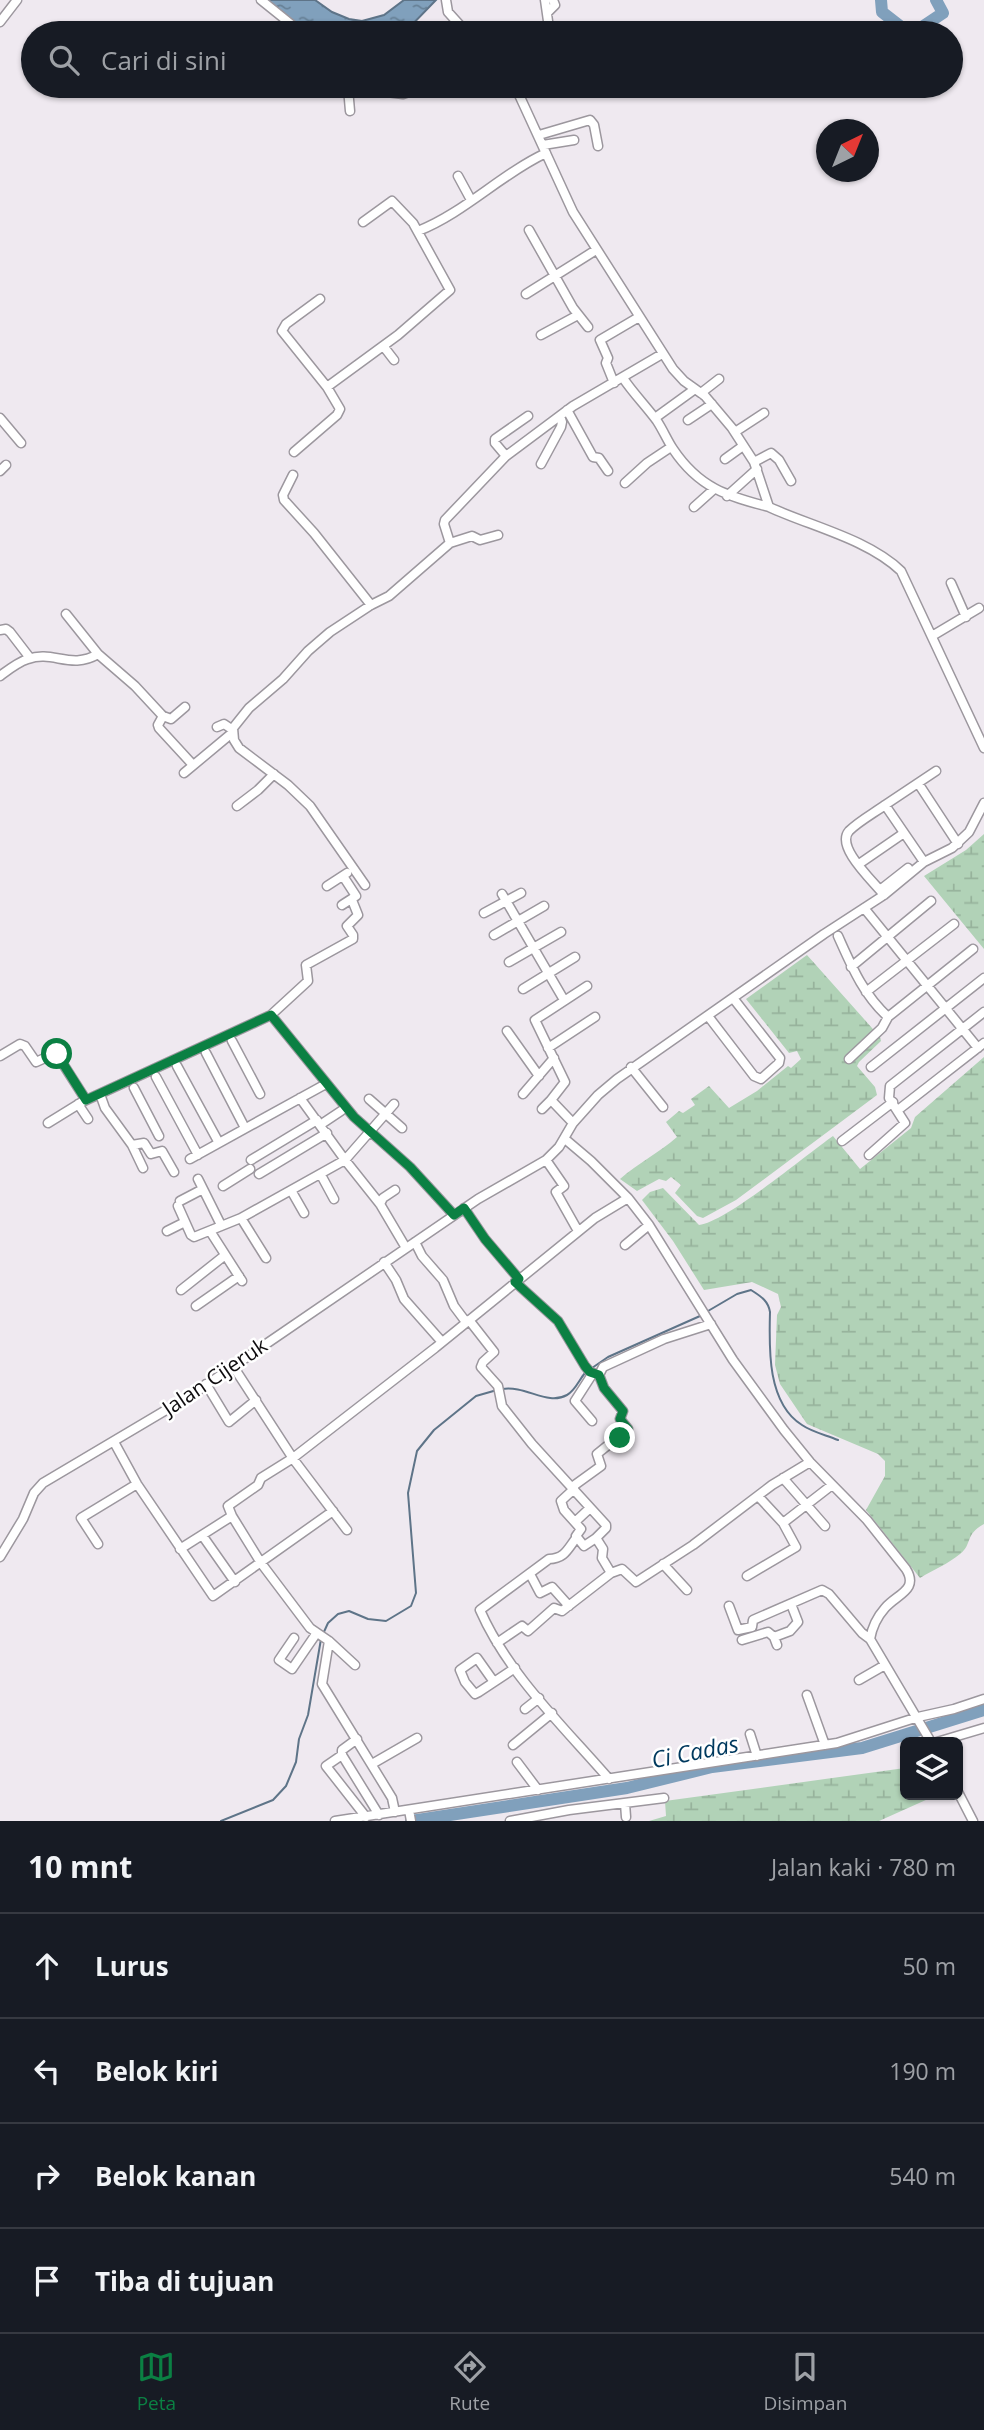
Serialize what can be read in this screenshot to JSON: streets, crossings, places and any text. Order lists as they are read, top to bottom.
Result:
{
  "streets": {
    "street": ["Jalan Cijeruk"]
  },
  "water": ["Ci Cadas"],
  "north": "top right",
  "page": {
    "search": "Cari di sini",
    "heading": ["10 mnt", "Jalan kaki · 780 m"],
    "list": [
      ["Lurus", "50 m"],
      ["Belok kiri", "190 m"],
      ["Belok kanan", "540 m"],
      "Tiba di tujuan"
    ],
    "nav": ["Peta", "Rute", "Disimpan"]
  }
}
